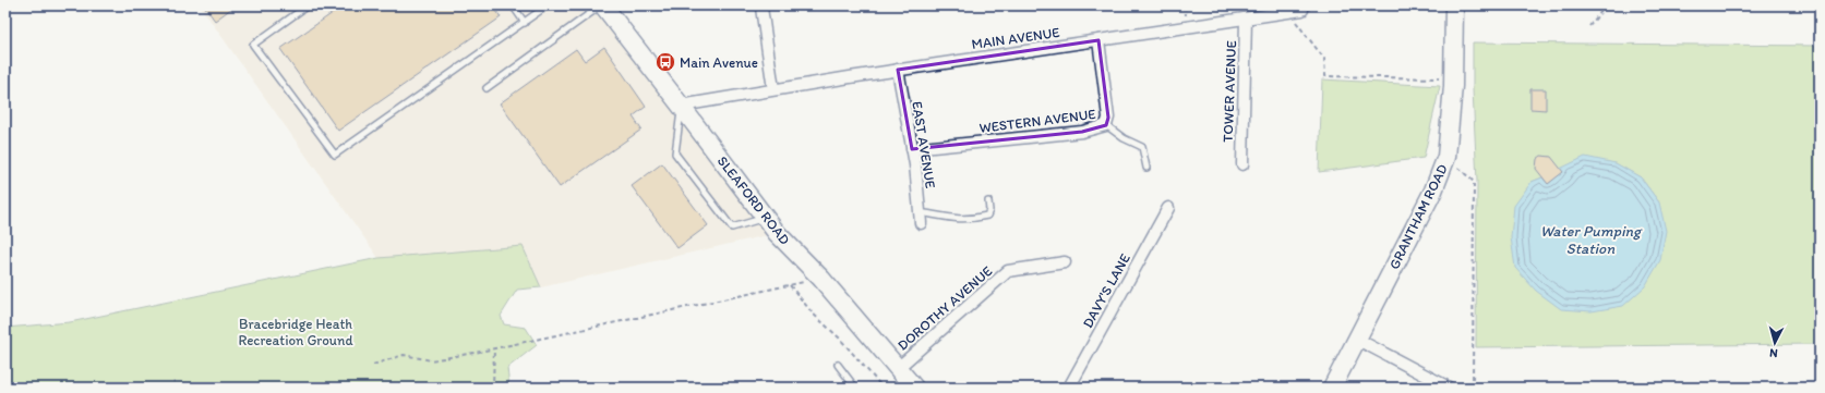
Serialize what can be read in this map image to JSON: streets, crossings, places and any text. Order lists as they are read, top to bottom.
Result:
{
  "streets": {
    "main road": ["SLEAFORD ROAD", "GRANTHAM ROAD"],
    "street": [
      "MAIN AVENUE",
      "TOWER AVENUE",
      "WESTERN AVENUE",
      "EAST AVENUE",
      "DAVY'S LANE",
      "DOROTHY AVENUE"
    ]
  },
  "crossings": [
    ["MAIN AVENUE", "TOWER AVENUE"],
    ["MAIN AVENUE", "WESTERN AVENUE"],
    ["MAIN AVENUE", "EAST AVENUE"],
    ["MAIN AVENUE", "SLEAFORD ROAD"],
    ["WESTERN AVENUE", "EAST AVENUE"],
    ["SLEAFORD ROAD", "DOROTHY AVENUE"]
  ],
  "water": ["Water Pumping Station"],
  "parks": ["Bracebridge Heath Recreation Ground"],
  "places": {
    "bus stop": ["Main Avenue"]
  },
  "north": "bottom"
}
